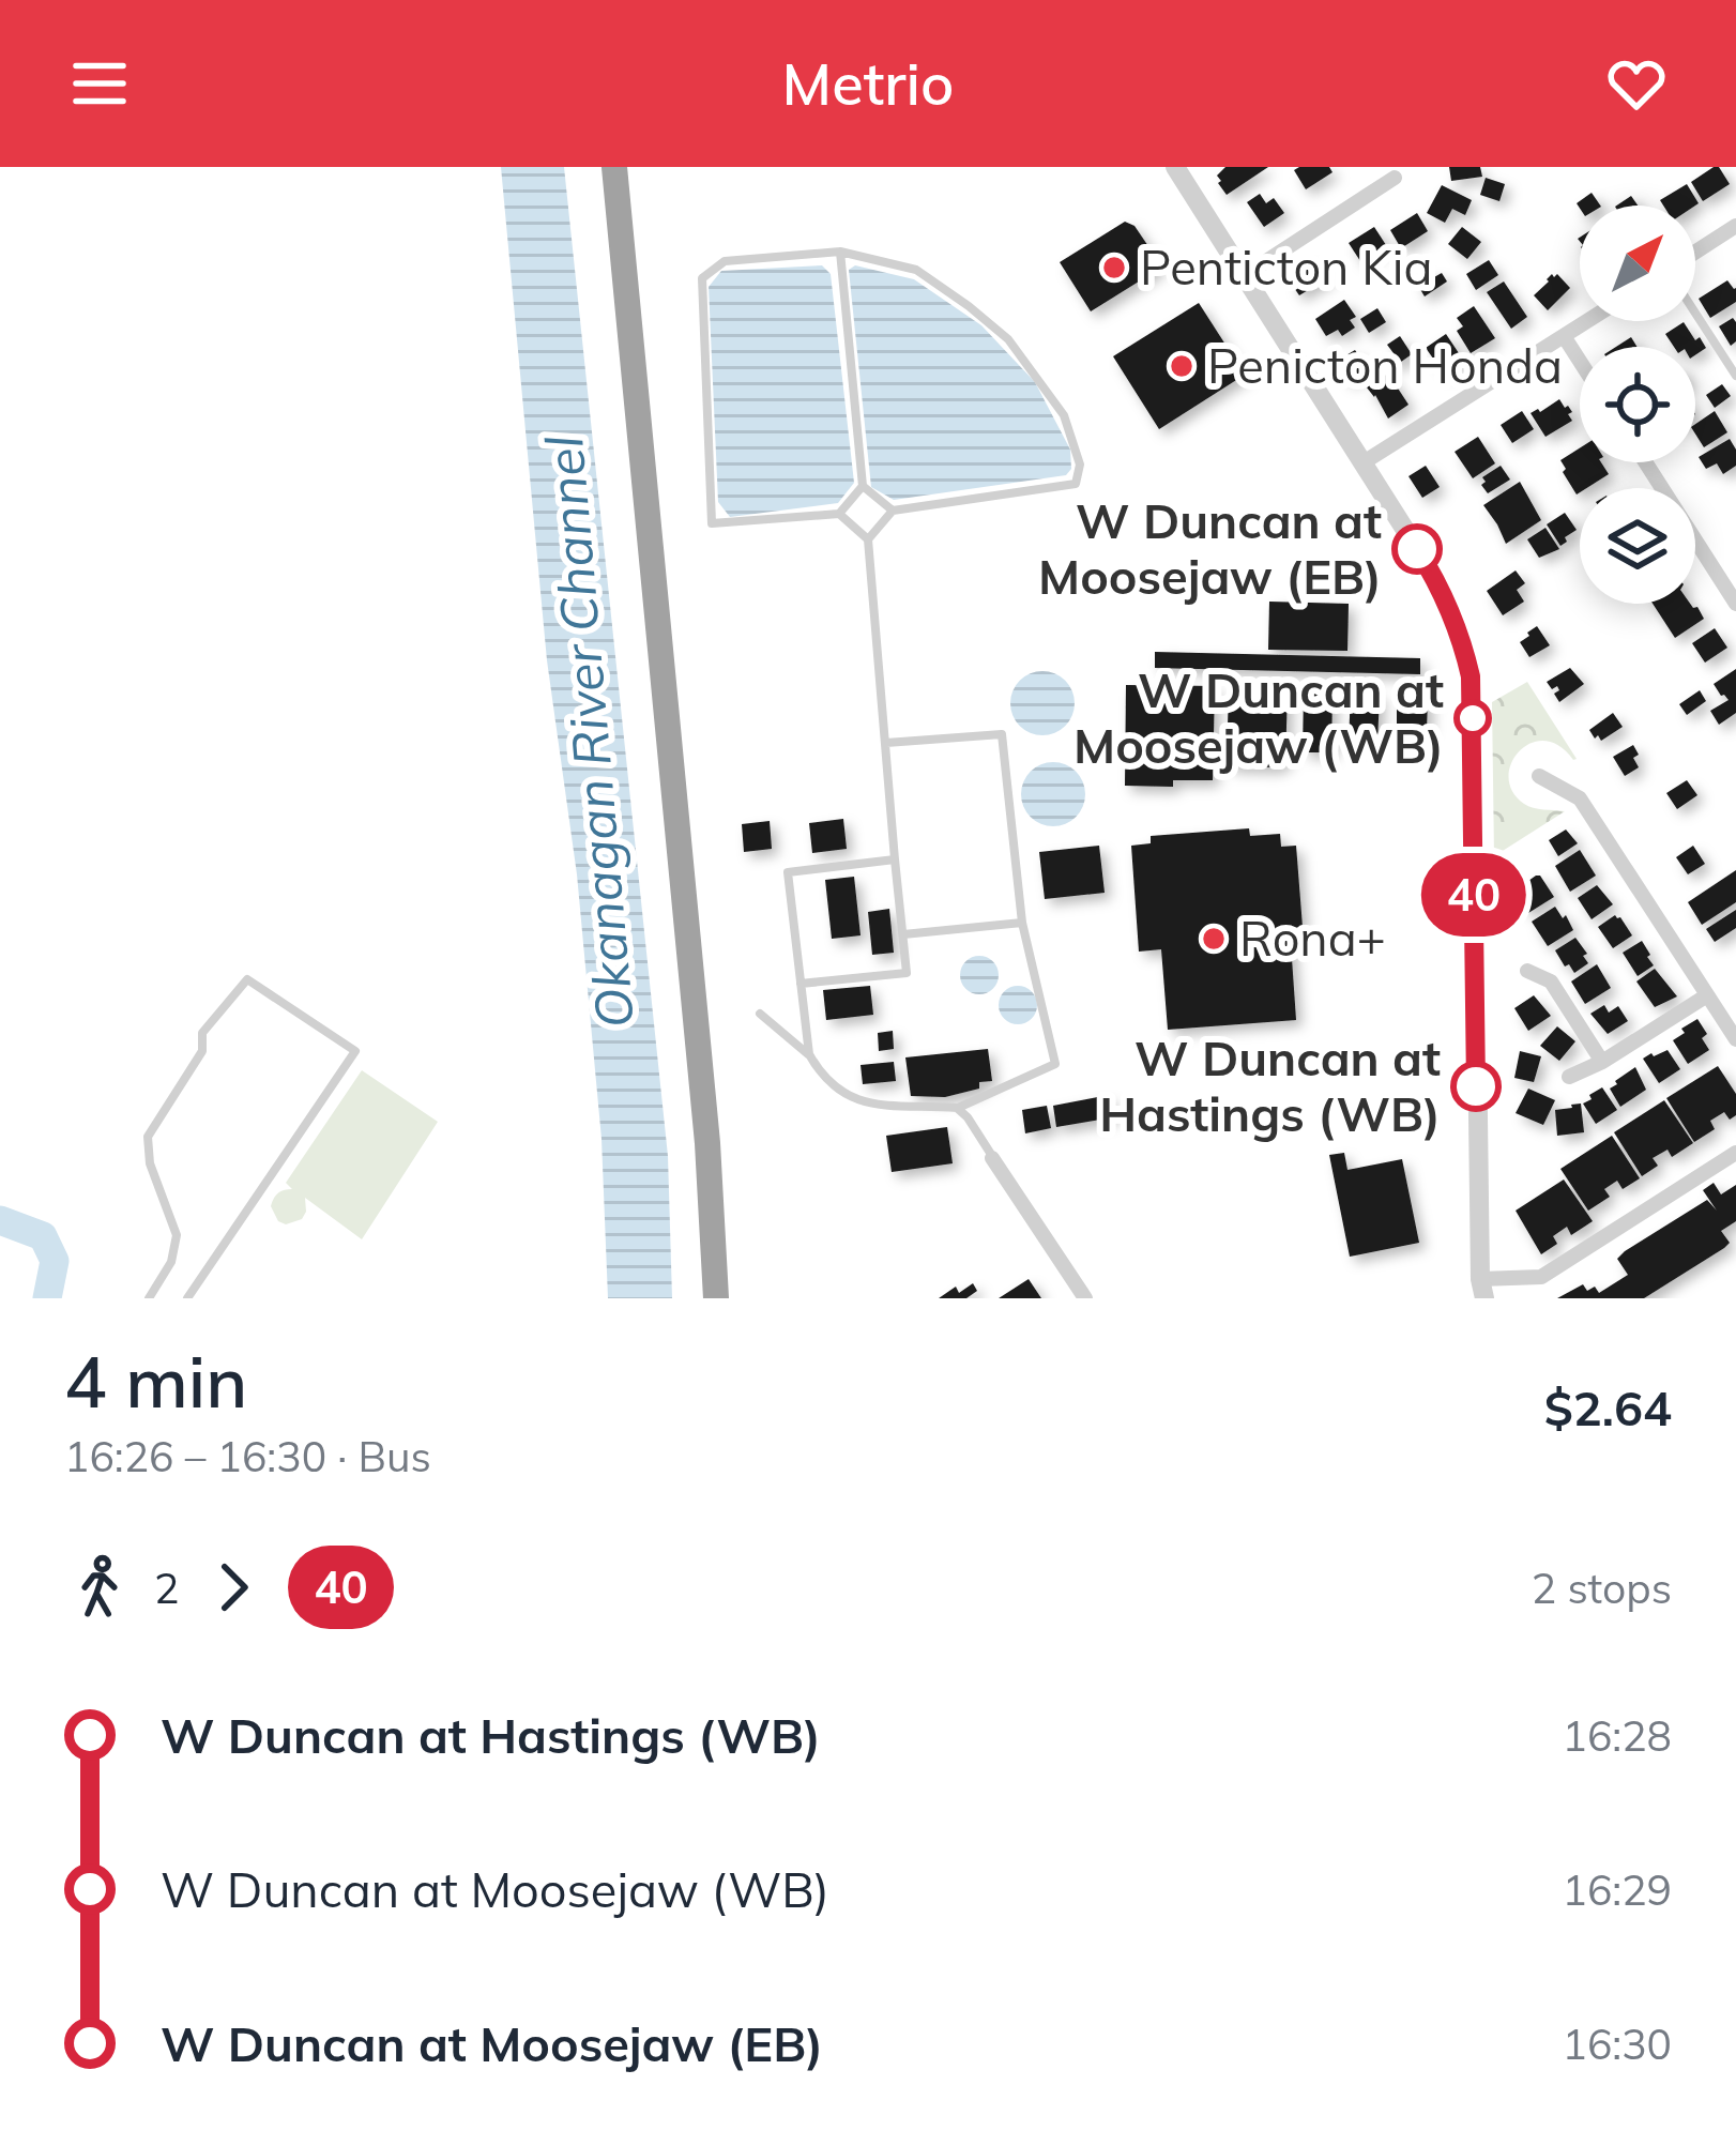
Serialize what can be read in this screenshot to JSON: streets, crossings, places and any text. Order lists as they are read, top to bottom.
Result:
{
  "water": ["Okanagan River Channel"],
  "places": [
    "Penticton Kia",
    "Penicton Honda",
    "W Duncan at Moosejaw (EB)",
    "W Duncan at Moosejaw (WB)",
    "Rona+",
    "W Duncan at Hastings (WB)"
  ],
  "lines": ["bus line 40"],
  "north": "top right",
  "page": {
    "header": "Metrio",
    "on_map": "40",
    "heading": ["4 min", "16:26 – 16:30 · Bus", "$2.64"],
    "legs": ["2", "40", "2 stops"],
    "list": [
      {
        "name": "W Duncan at Hastings (WB)",
        "value": "16:28"
      },
      {
        "name": "W Duncan at Moosejaw (WB)",
        "value": "16:29"
      },
      {
        "name": "W Duncan at Moosejaw (EB)",
        "value": "16:30"
      }
    ]
  }
}
